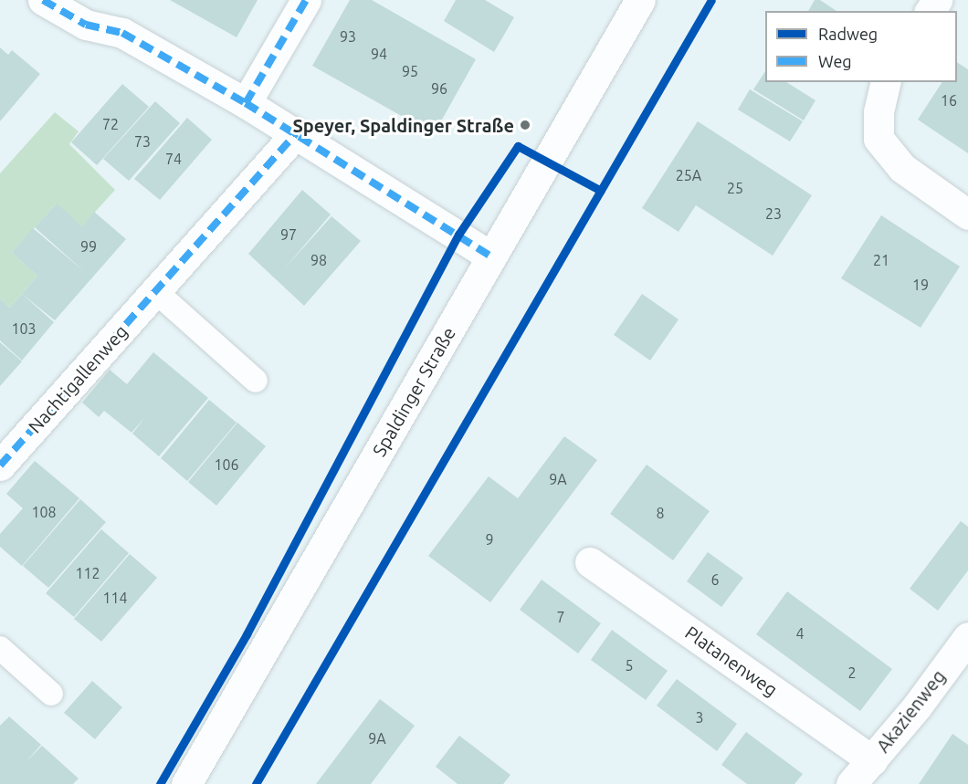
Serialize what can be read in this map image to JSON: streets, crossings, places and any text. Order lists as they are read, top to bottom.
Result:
{
  "streets": {
    "street": [
      "Nachtigallenweg",
      "Spaldinger Straße",
      "Platanenweg",
      "Akazienweg"
    ]
  },
  "crossings": [
    ["Platanenweg", "Akazienweg"]
  ],
  "places": ["Speyer, Spaldinger Straße"],
  "house_numbers": [
    "93",
    "94",
    "95",
    "96",
    "16",
    "72",
    "73",
    "74",
    "25A",
    "25",
    "23",
    "97",
    "99",
    "98",
    "21",
    "19",
    "103",
    "106",
    "9A",
    "108",
    "8",
    "9",
    "112",
    "6",
    "114",
    "7",
    "4",
    "5",
    "2",
    "3",
    "9A"
  ],
  "legend": ["Radweg", "Weg"]
}
